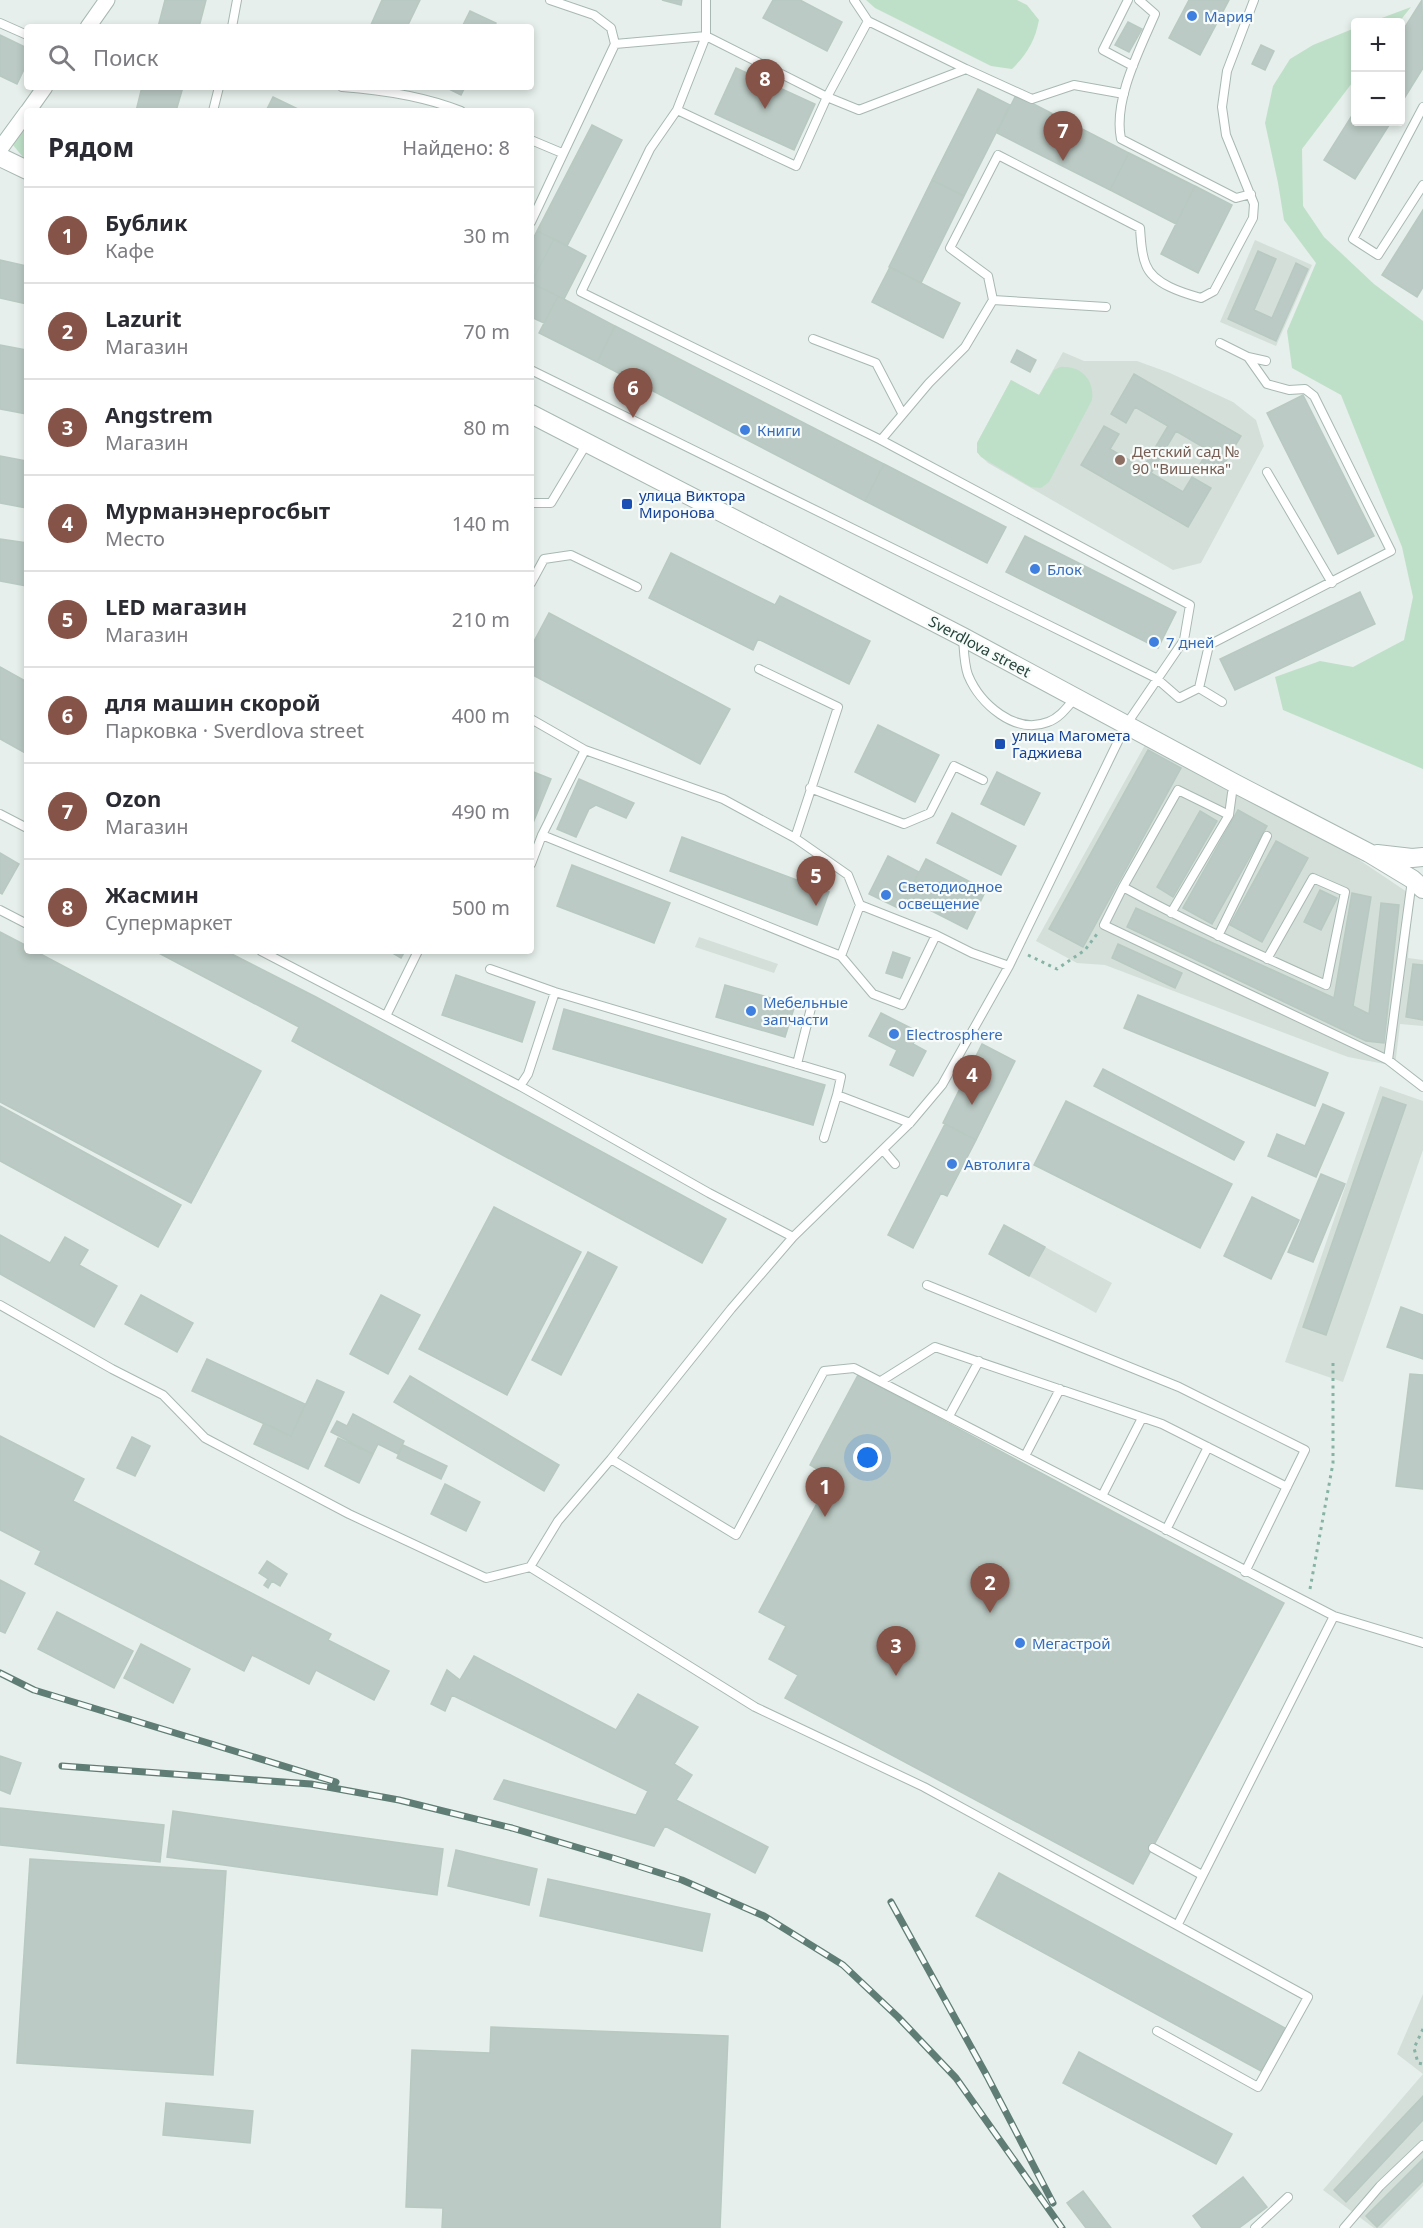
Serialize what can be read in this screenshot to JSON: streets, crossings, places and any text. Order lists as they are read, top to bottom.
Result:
{
  "streets": {
    "street": ["Sverdlova street"]
  },
  "places": {
    "other": [
      "Мария",
      "Книги",
      "Детский сад № 90 \"Вишенка\"",
      "Блок",
      "7 дней",
      "Светодиодное освещение",
      "Мебельные запчасти",
      "Electrosphere",
      "Автолига",
      "Мегастрой"
    ],
    "transit": ["улица Виктора Миронова", "улица Магомета Гаджиева"]
  },
  "page": {
    "map_buttons": ["+", "−"],
    "search": "Поиск",
    "pins": [
      "8",
      "7",
      "6",
      "5",
      "4",
      "1",
      "2",
      "3"
    ],
    "heading": ["Рядом", "Найдено: 8"],
    "list": [
      {
        "mark": "1",
        "name": "Бублик",
        "note": "Кафе",
        "value": "30 m"
      },
      {
        "mark": "2",
        "name": "Lazurit",
        "note": "Магазин",
        "value": "70 m"
      },
      {
        "mark": "3",
        "name": "Angstrem",
        "note": "Магазин",
        "value": "80 m"
      },
      {
        "mark": "4",
        "name": "Мурманэнергосбыт",
        "note": "Место",
        "value": "140 m"
      },
      {
        "mark": "5",
        "name": "LED магазин",
        "note": "Магазин",
        "value": "210 m"
      },
      {
        "mark": "6",
        "name": "для машин скорой",
        "note": "Парковка · Sverdlova street",
        "value": "400 m"
      },
      {
        "mark": "7",
        "name": "Ozon",
        "note": "Магазин",
        "value": "490 m"
      },
      {
        "mark": "8",
        "name": "Жасмин",
        "note": "Супермаркет",
        "value": "500 m"
      }
    ]
  }
}
